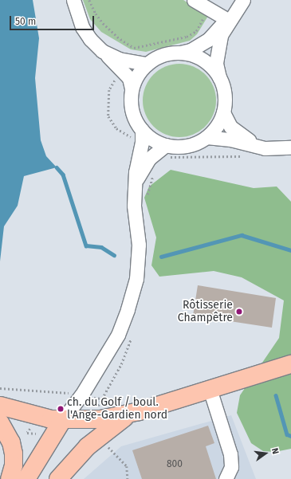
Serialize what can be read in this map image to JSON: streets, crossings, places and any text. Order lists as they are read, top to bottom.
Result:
{
  "places": ["Rôtisserie Champêtre", "ch. du Golf / boul. l'Ange-Gardien nord"],
  "house_numbers": ["800"],
  "scale_bar": "50 m",
  "north": "right"
}
